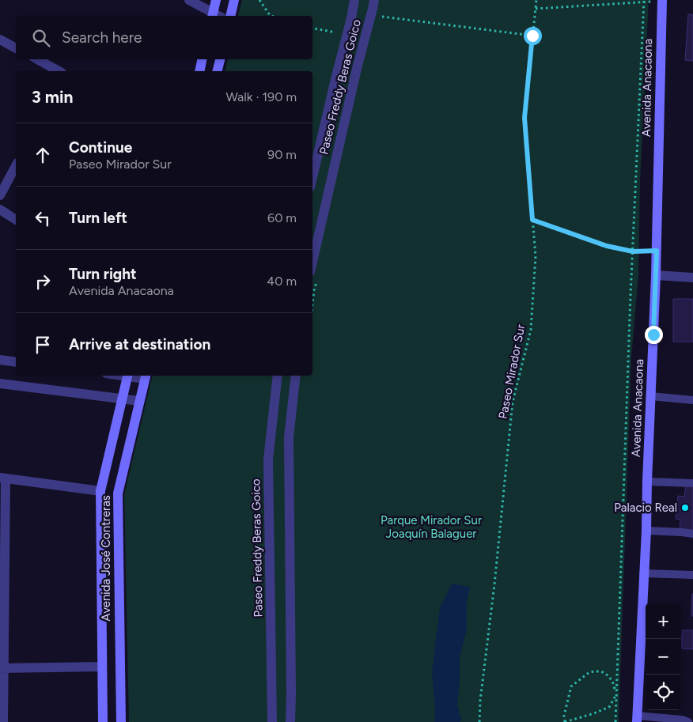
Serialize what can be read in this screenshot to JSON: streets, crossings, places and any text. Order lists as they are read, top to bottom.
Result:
{
  "streets": {
    "main road": ["Avenida Anacaona", "Avenida José Contreras"],
    "street": ["Paseo Freddy Beras Goico"],
    "path": ["Paseo Mirador Sur"]
  },
  "parks": ["Parque Mirador Sur Joaquín Balaguer"],
  "places": ["Palacio Real"],
  "page": {
    "search": "Search here",
    "heading": ["3 min", "Walk · 190 m"],
    "list": [
      ["Continue", "Paseo Mirador Sur", "90 m"],
      ["Turn left", "60 m"],
      ["Turn right", "Avenida Anacaona", "40 m"],
      "Arrive at destination"
    ],
    "map_buttons": ["+", "−"]
  }
}
